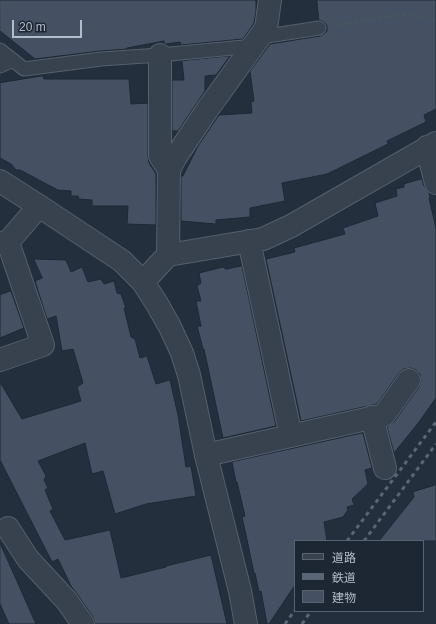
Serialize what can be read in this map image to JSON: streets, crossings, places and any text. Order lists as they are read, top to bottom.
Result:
{
  "legend": ["道路", "鉄道", "建物"],
  "scale_bar": "20 m"
}
